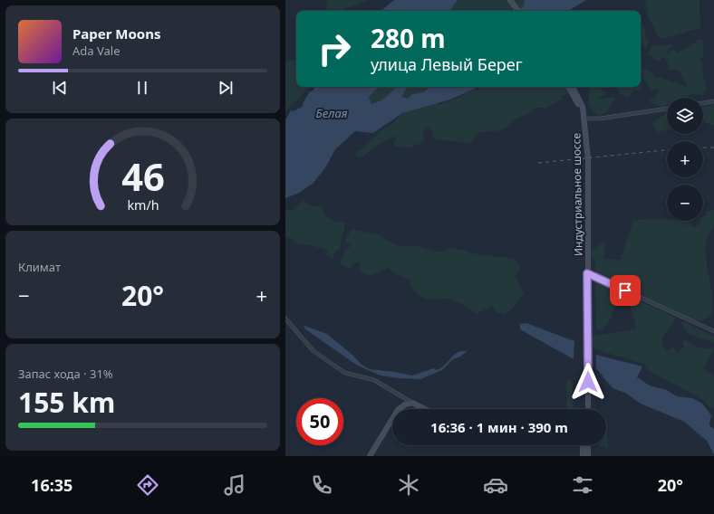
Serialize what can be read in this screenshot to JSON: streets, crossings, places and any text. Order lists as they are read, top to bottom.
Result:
{
  "streets": {
    "main road": ["Индустриальное шоссе"]
  },
  "water": ["Белая"],
  "page": {
    "turn": ["280 m", "улица Левый Берег"],
    "song": ["Paper Moons", "Ada Vale"],
    "map_buttons": ["+", "−"],
    "tile": [
      "Климат",
      ["Запас хода · 31%", "155 km"]
    ],
    "heat": ["−", "20°", "+"],
    "limit": "50",
    "trip": "16:36 · 1 мин · 390 m",
    "tabs": ["16:35", "20°"],
    "gauge": ["46", "km/h"]
  }
}
